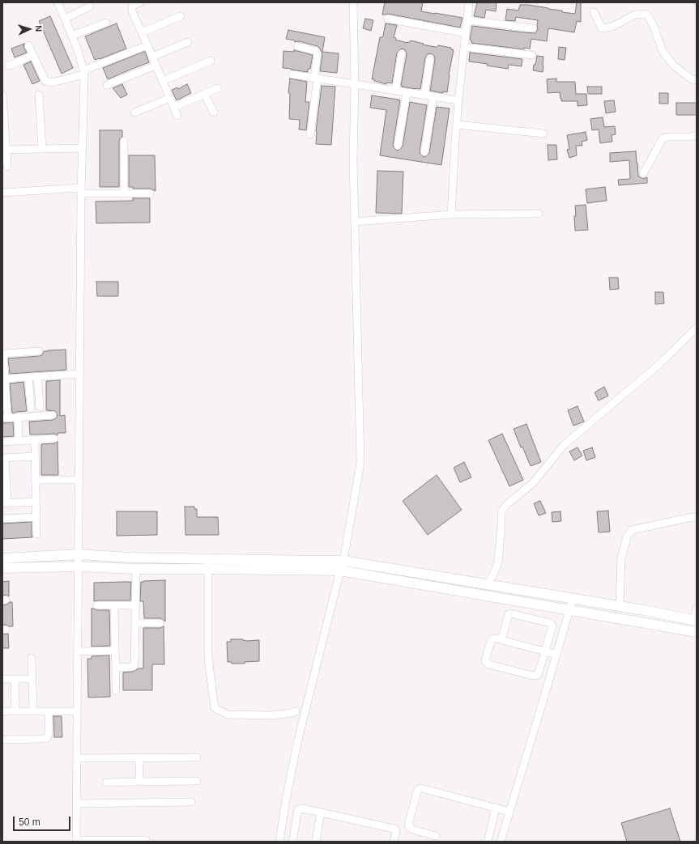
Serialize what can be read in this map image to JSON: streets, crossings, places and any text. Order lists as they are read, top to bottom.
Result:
{
  "scale_bar": "50 m",
  "north": "right"
}
